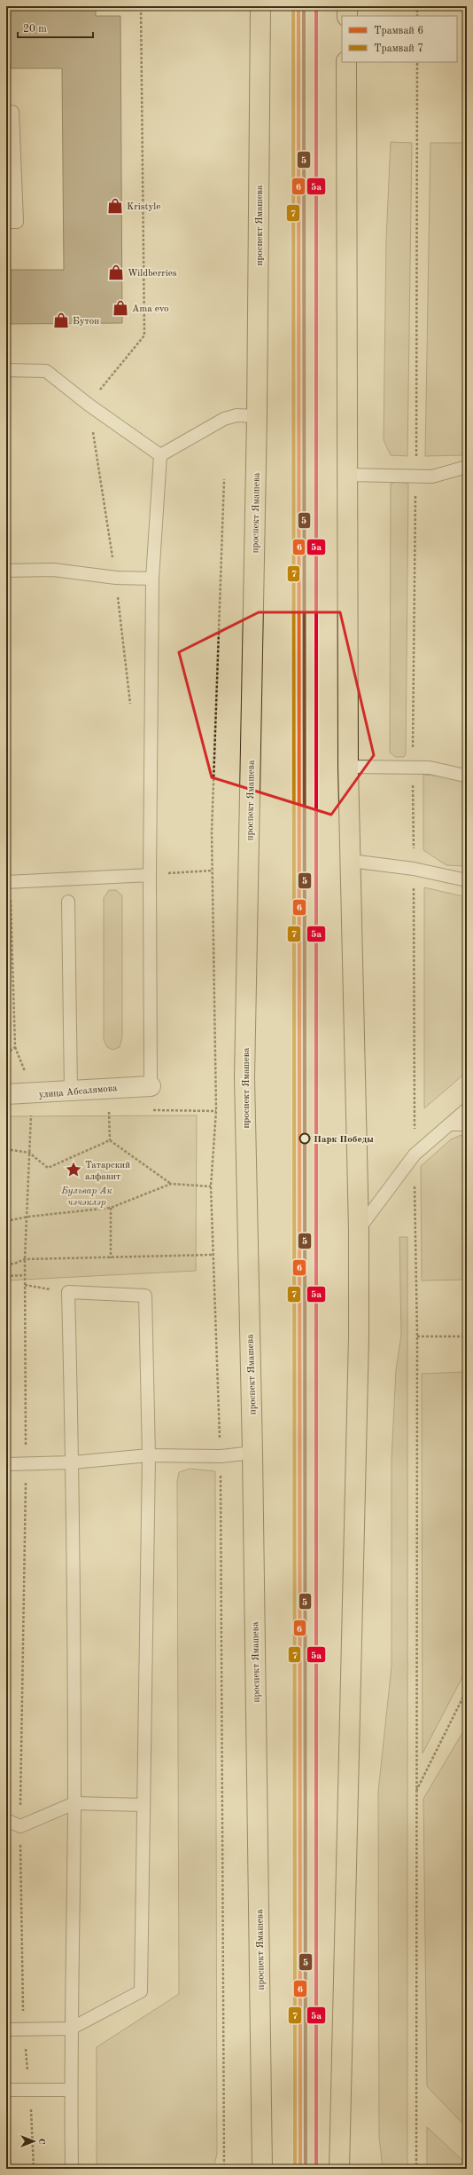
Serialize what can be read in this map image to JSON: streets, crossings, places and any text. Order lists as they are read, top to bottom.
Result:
{
  "streets": {
    "main road": ["проспект Ямашева"],
    "street": ["улица Абсалямова"]
  },
  "parks": ["Бульвар Ак чәчәкләр"],
  "places": {
    "shop": [
      "Kristyle",
      "Wildberries",
      "Ama evo",
      "Бутон"
    ],
    "other": ["Парк Победы"],
    "place": ["Татарский алфавит"]
  },
  "lines": [
    "tram line 6",
    "tram line 7",
    "transit line 5",
    "transit line 5а"
  ],
  "legend": ["Трамвай 6", "Трамвай 7"],
  "scale_bar": "20 m",
  "north": "right"
}
